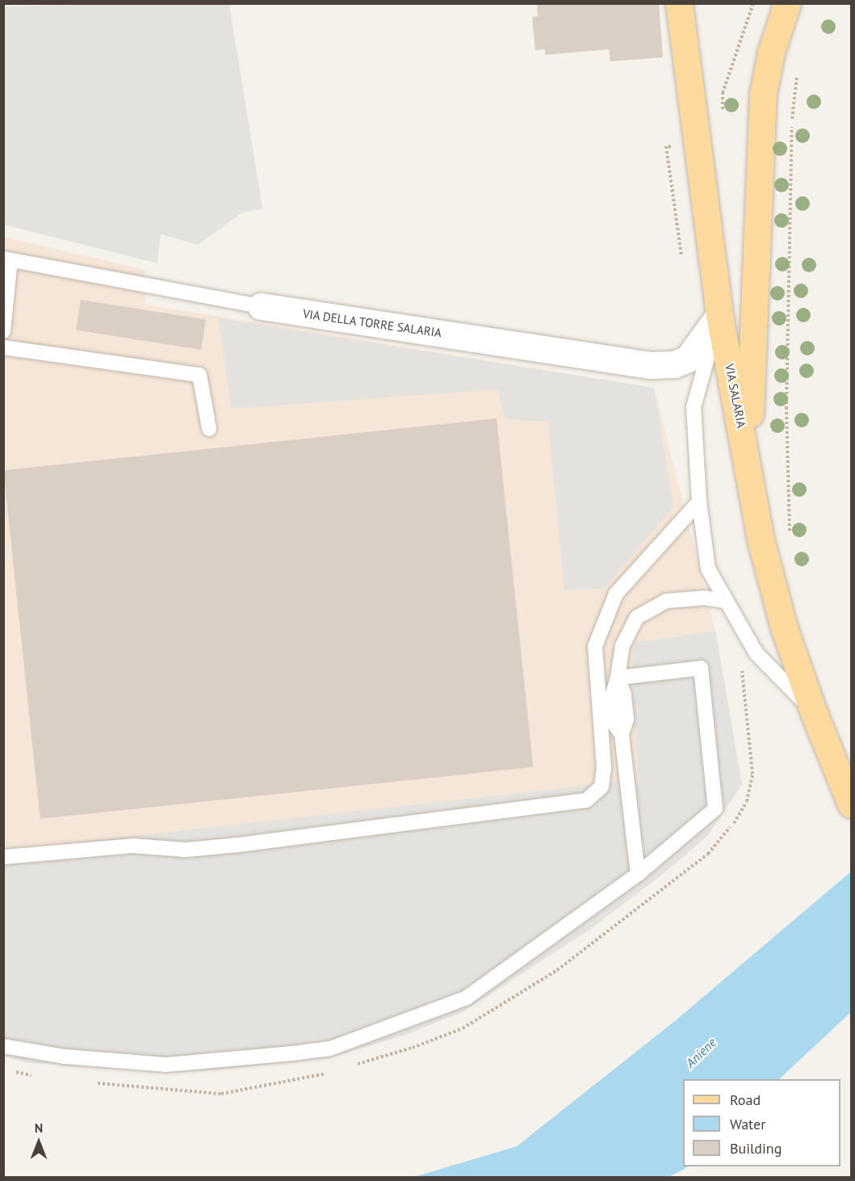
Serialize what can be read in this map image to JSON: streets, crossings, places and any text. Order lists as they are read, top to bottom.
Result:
{
  "streets": {
    "main road": ["VIA SALARIA"],
    "street": ["VIA DELLA TORRE SALARIA"]
  },
  "crossings": [
    ["VIA DELLA TORRE SALARIA", "VIA SALARIA"]
  ],
  "water": ["Aniene"],
  "legend": ["Road", "Water", "Building"],
  "north": "top"
}
